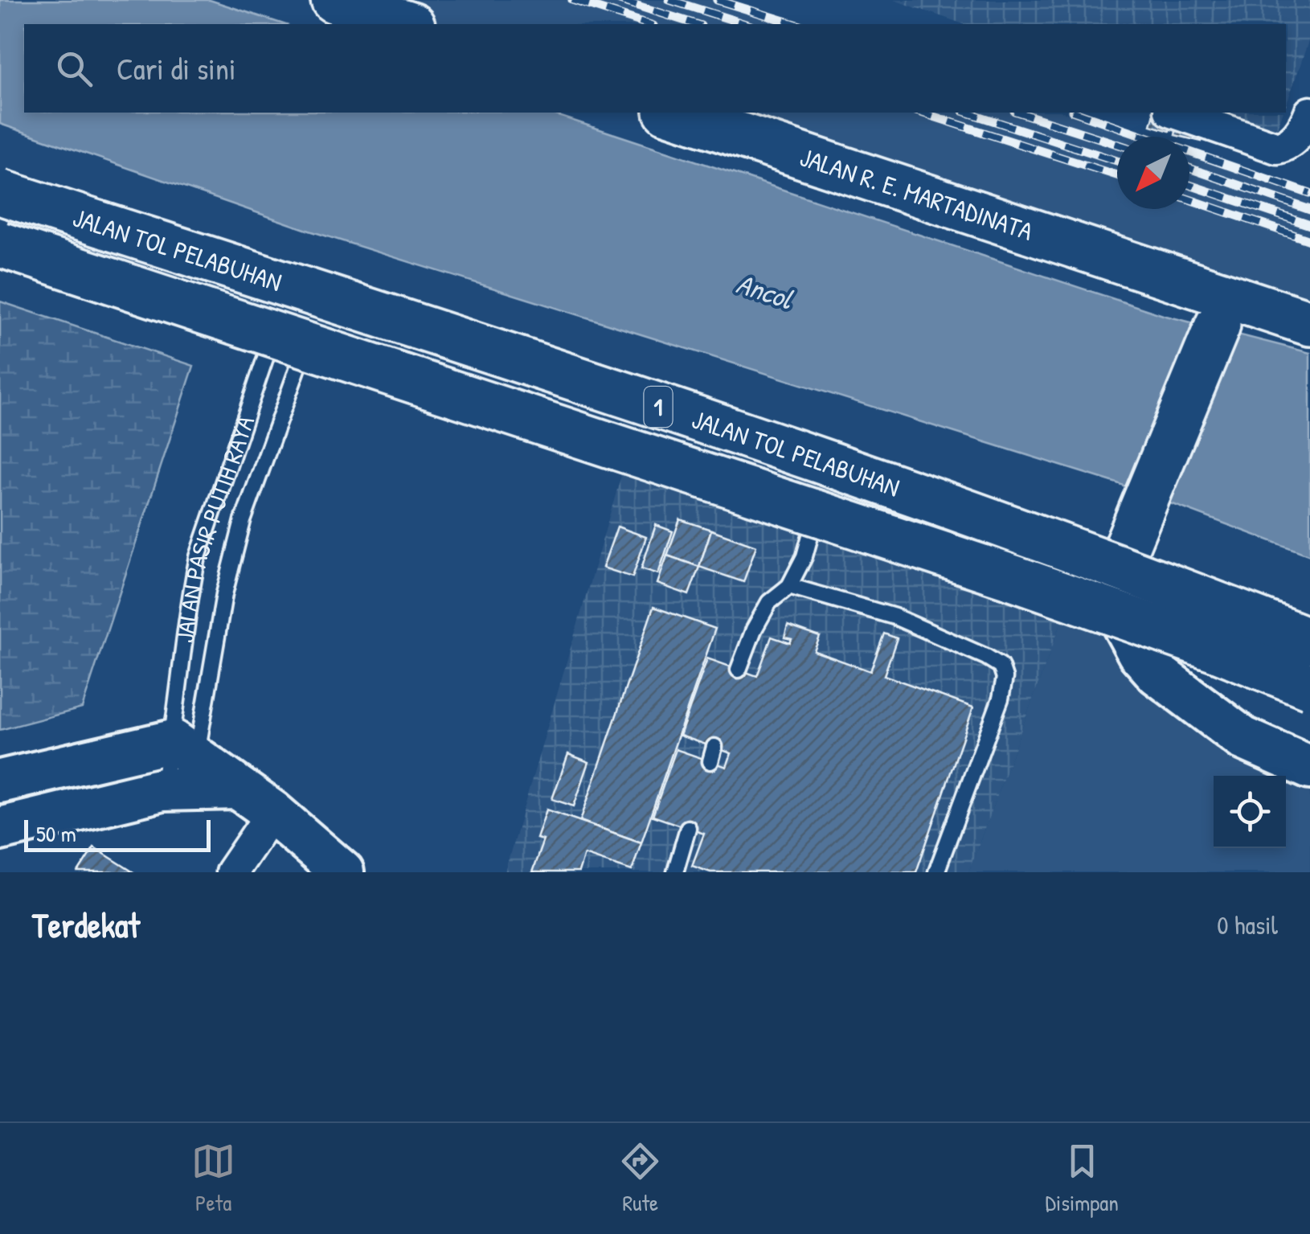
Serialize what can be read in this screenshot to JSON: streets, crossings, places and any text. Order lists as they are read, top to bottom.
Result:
{
  "streets": {
    "highway": ["JALAN R. E. MARTADINATA", "JALAN TOL PELABUHAN", "1"],
    "lane": ["JALAN PASIR PUTIH RAYA"]
  },
  "water": ["Ancol"],
  "scale_bar": "50 m",
  "north": "bottom left",
  "page": {
    "search": "Cari di sini",
    "scale": "50 m",
    "heading": ["Terdekat", "0 hasil"],
    "nav": ["Peta", "Rute", "Disimpan"]
  }
}
